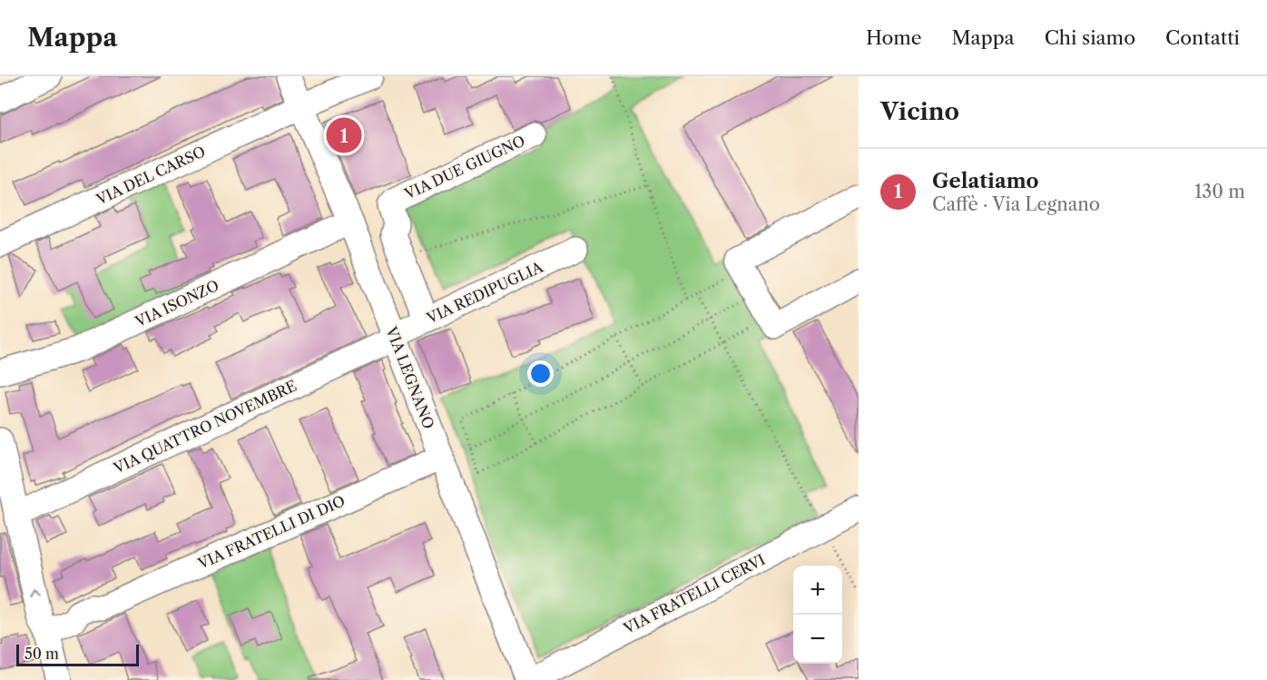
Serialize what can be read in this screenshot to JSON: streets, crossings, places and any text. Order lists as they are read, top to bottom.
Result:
{
  "streets": {
    "street": [
      "VIA DUE GIUGNO",
      "VIA DEL CARSO",
      "VIA REDIPUGLIA",
      "VIA ISONZO",
      "VIA LEGNANO",
      "VIA QUATTRO NOVEMBRE",
      "VIA FRATELLI DI DIO",
      "VIA FRATELLI CERVI"
    ]
  },
  "crossings": [
    ["VIA DUE GIUGNO", "VIA REDIPUGLIA"],
    ["VIA DEL CARSO", "VIA LEGNANO"],
    ["VIA REDIPUGLIA", "VIA LEGNANO"],
    ["VIA REDIPUGLIA", "VIA QUATTRO NOVEMBRE"],
    ["VIA ISONZO", "VIA LEGNANO"],
    ["VIA LEGNANO", "VIA QUATTRO NOVEMBRE"],
    ["VIA LEGNANO", "VIA FRATELLI DI DIO"],
    ["VIA LEGNANO", "VIA FRATELLI CERVI"]
  ],
  "scale_bar": "50 m",
  "page": {
    "header": "Mappa",
    "nav": [
      "Home",
      "Mappa",
      "Chi siamo",
      "Contatti"
    ],
    "heading": "Vicino",
    "pins": "1",
    "list": [
      {
        "mark": "1",
        "name": "Gelatiamo",
        "note": "Caffè · Via Legnano",
        "value": "130 m"
      }
    ],
    "map_buttons": ["+", "−"],
    "scale": "50 m"
  }
}
